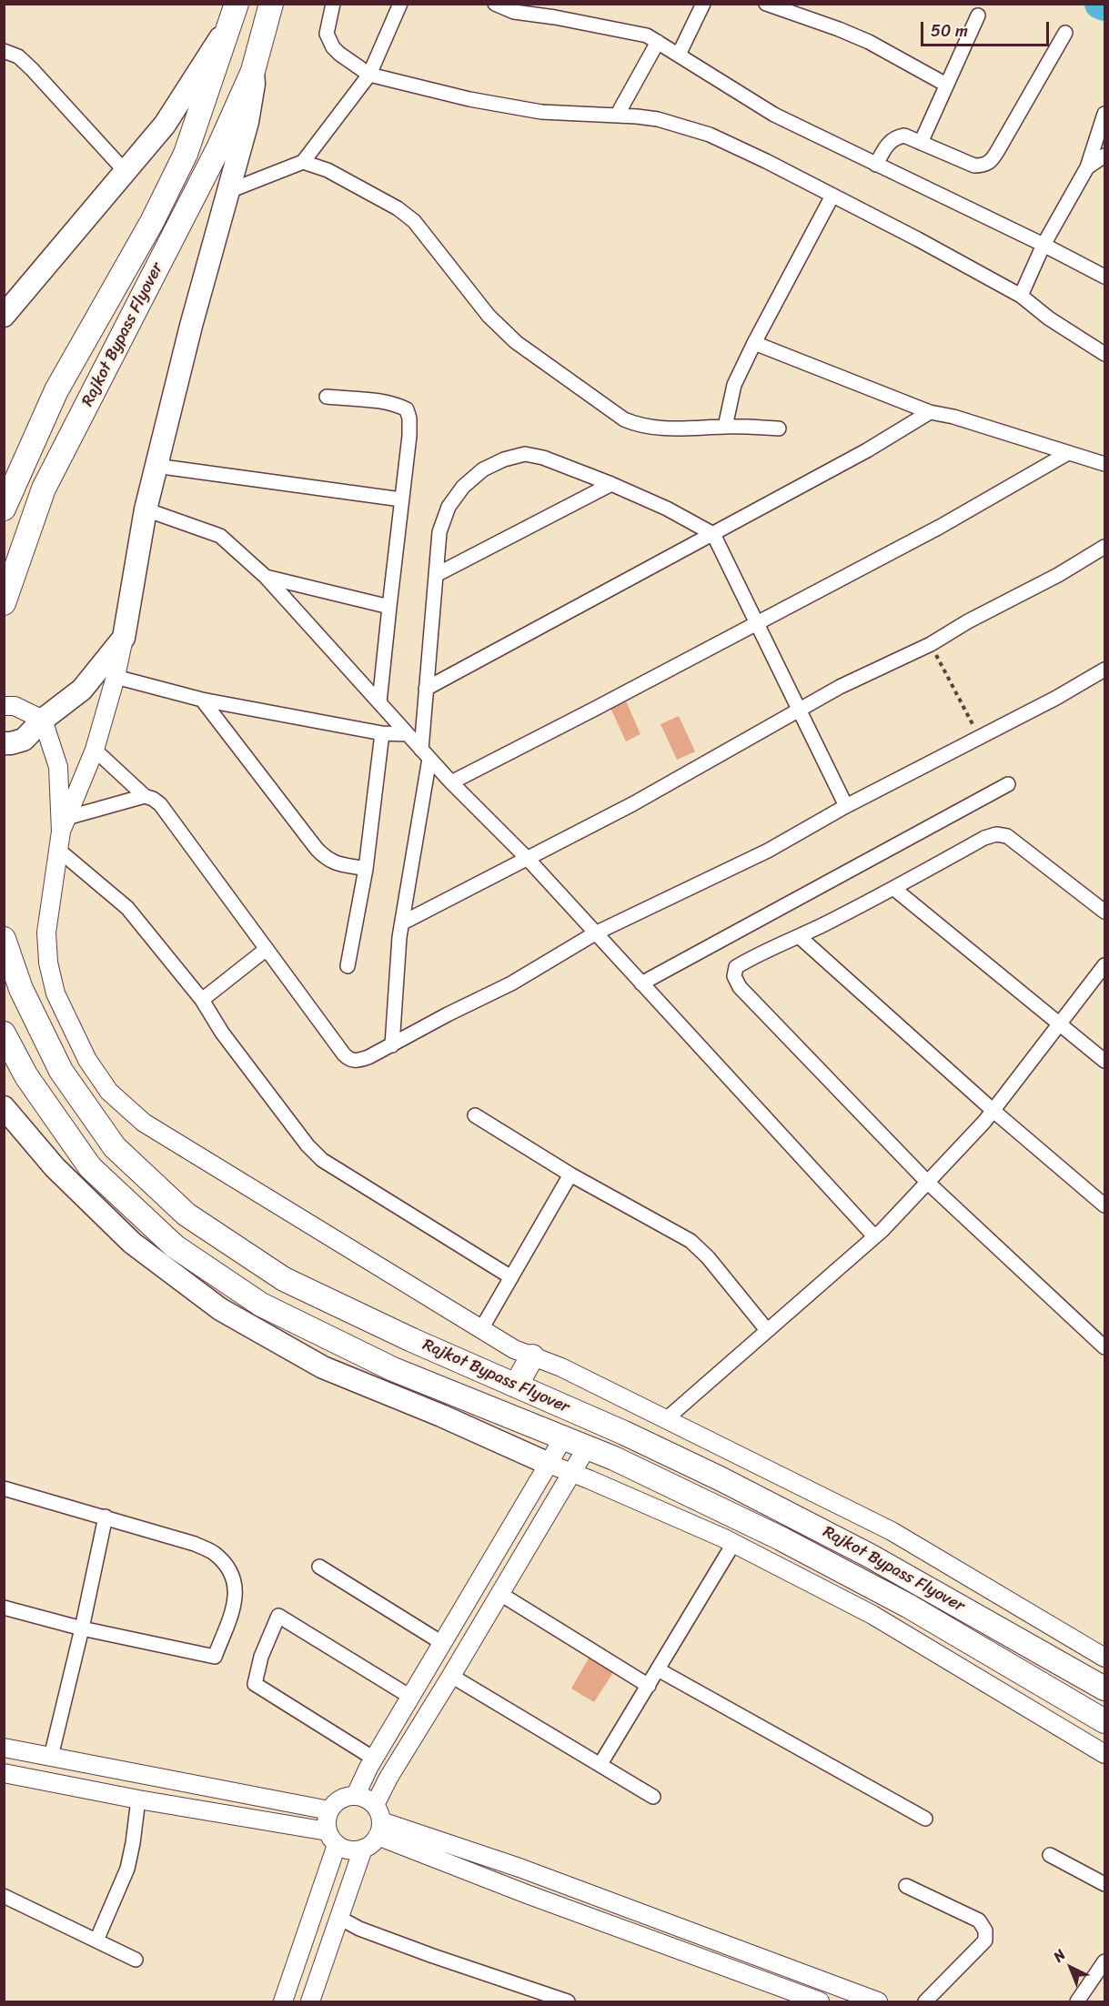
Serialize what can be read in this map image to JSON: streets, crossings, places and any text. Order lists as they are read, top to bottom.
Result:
{
  "streets": {
    "highway": ["Rajkot Bypass Flyover"]
  },
  "scale_bar": "50 m",
  "north": "top left"
}
